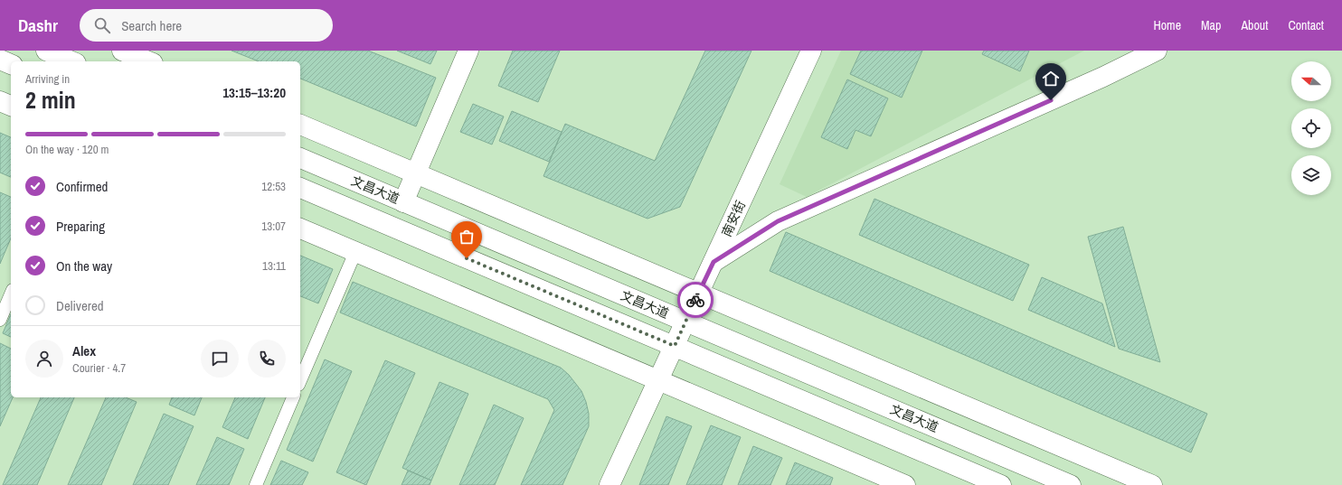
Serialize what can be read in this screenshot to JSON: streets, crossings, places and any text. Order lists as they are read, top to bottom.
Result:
{
  "streets": {
    "street": ["文昌大道", "南安街"]
  },
  "crossings": [
    ["文昌大道", "南安街"]
  ],
  "north": "left",
  "page": {
    "header": "Dashr",
    "search": "Search here",
    "nav": [
      "Home",
      "Map",
      "About",
      "Contact"
    ],
    "heading": ["2 min", "Arriving in", "13:15–13:20"],
    "panel": ["Alex", "Courier · 4.7"],
    "bar": "On the way · 120 m",
    "list": [
      ["Confirmed", "12:53"],
      ["Preparing", "13:07"],
      ["On the way", "13:11"],
      "Delivered"
    ]
  }
}
